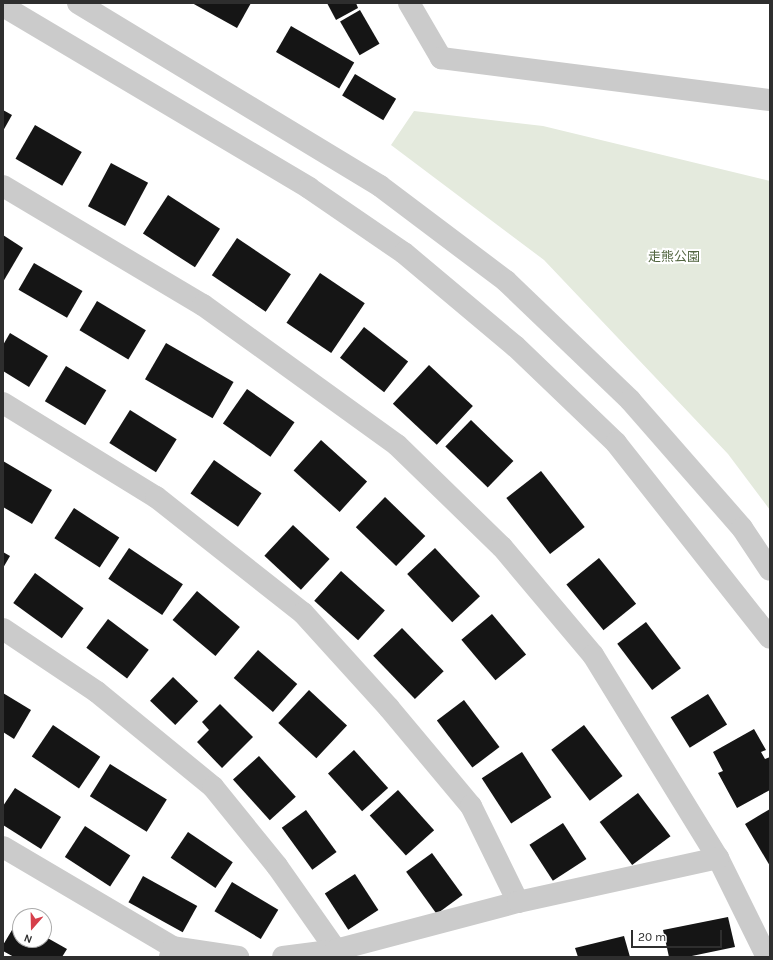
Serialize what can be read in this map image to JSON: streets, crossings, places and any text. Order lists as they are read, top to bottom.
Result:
{
  "parks": ["走熊公園"],
  "scale_bar": "20 m",
  "north": "bottom"
}
